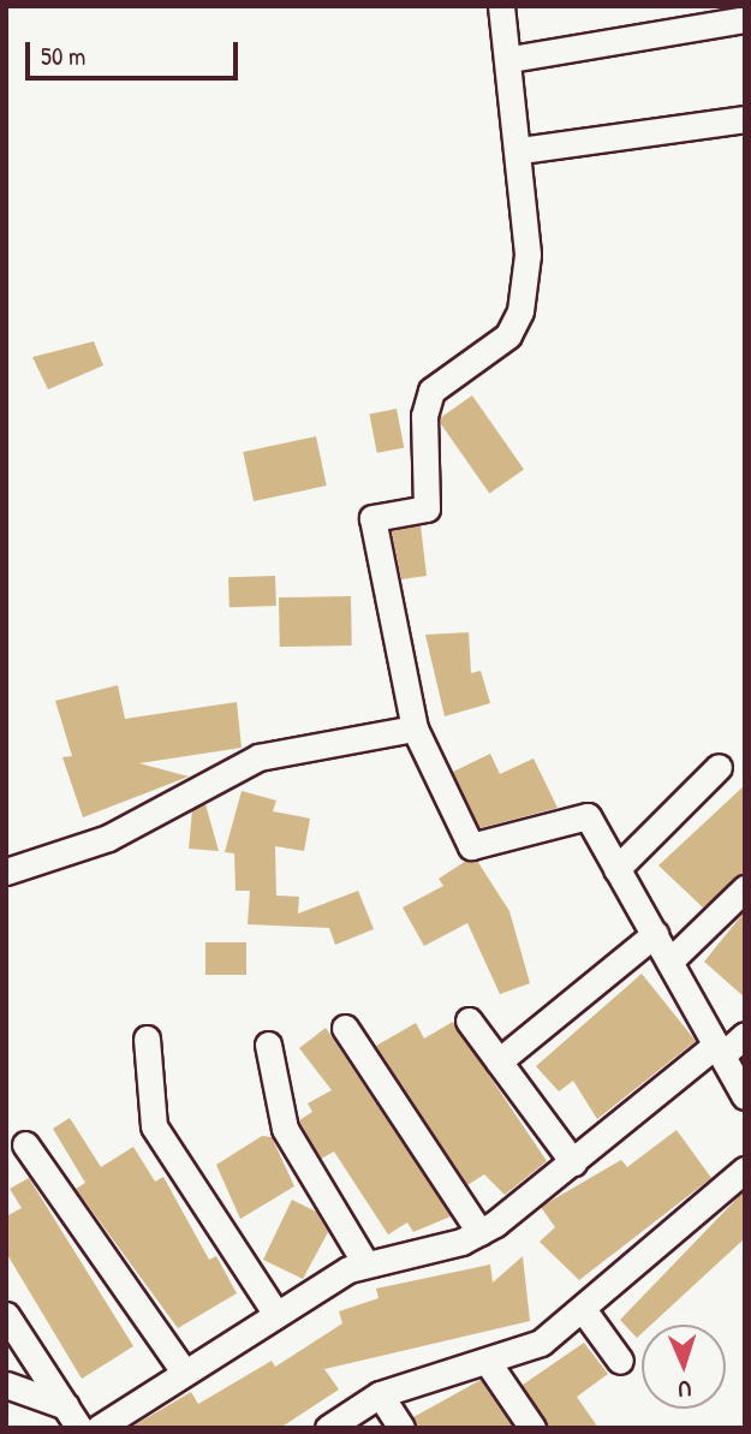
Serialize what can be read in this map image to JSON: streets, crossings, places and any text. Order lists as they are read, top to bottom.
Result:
{
  "scale_bar": "50 m",
  "north": "bottom"
}
